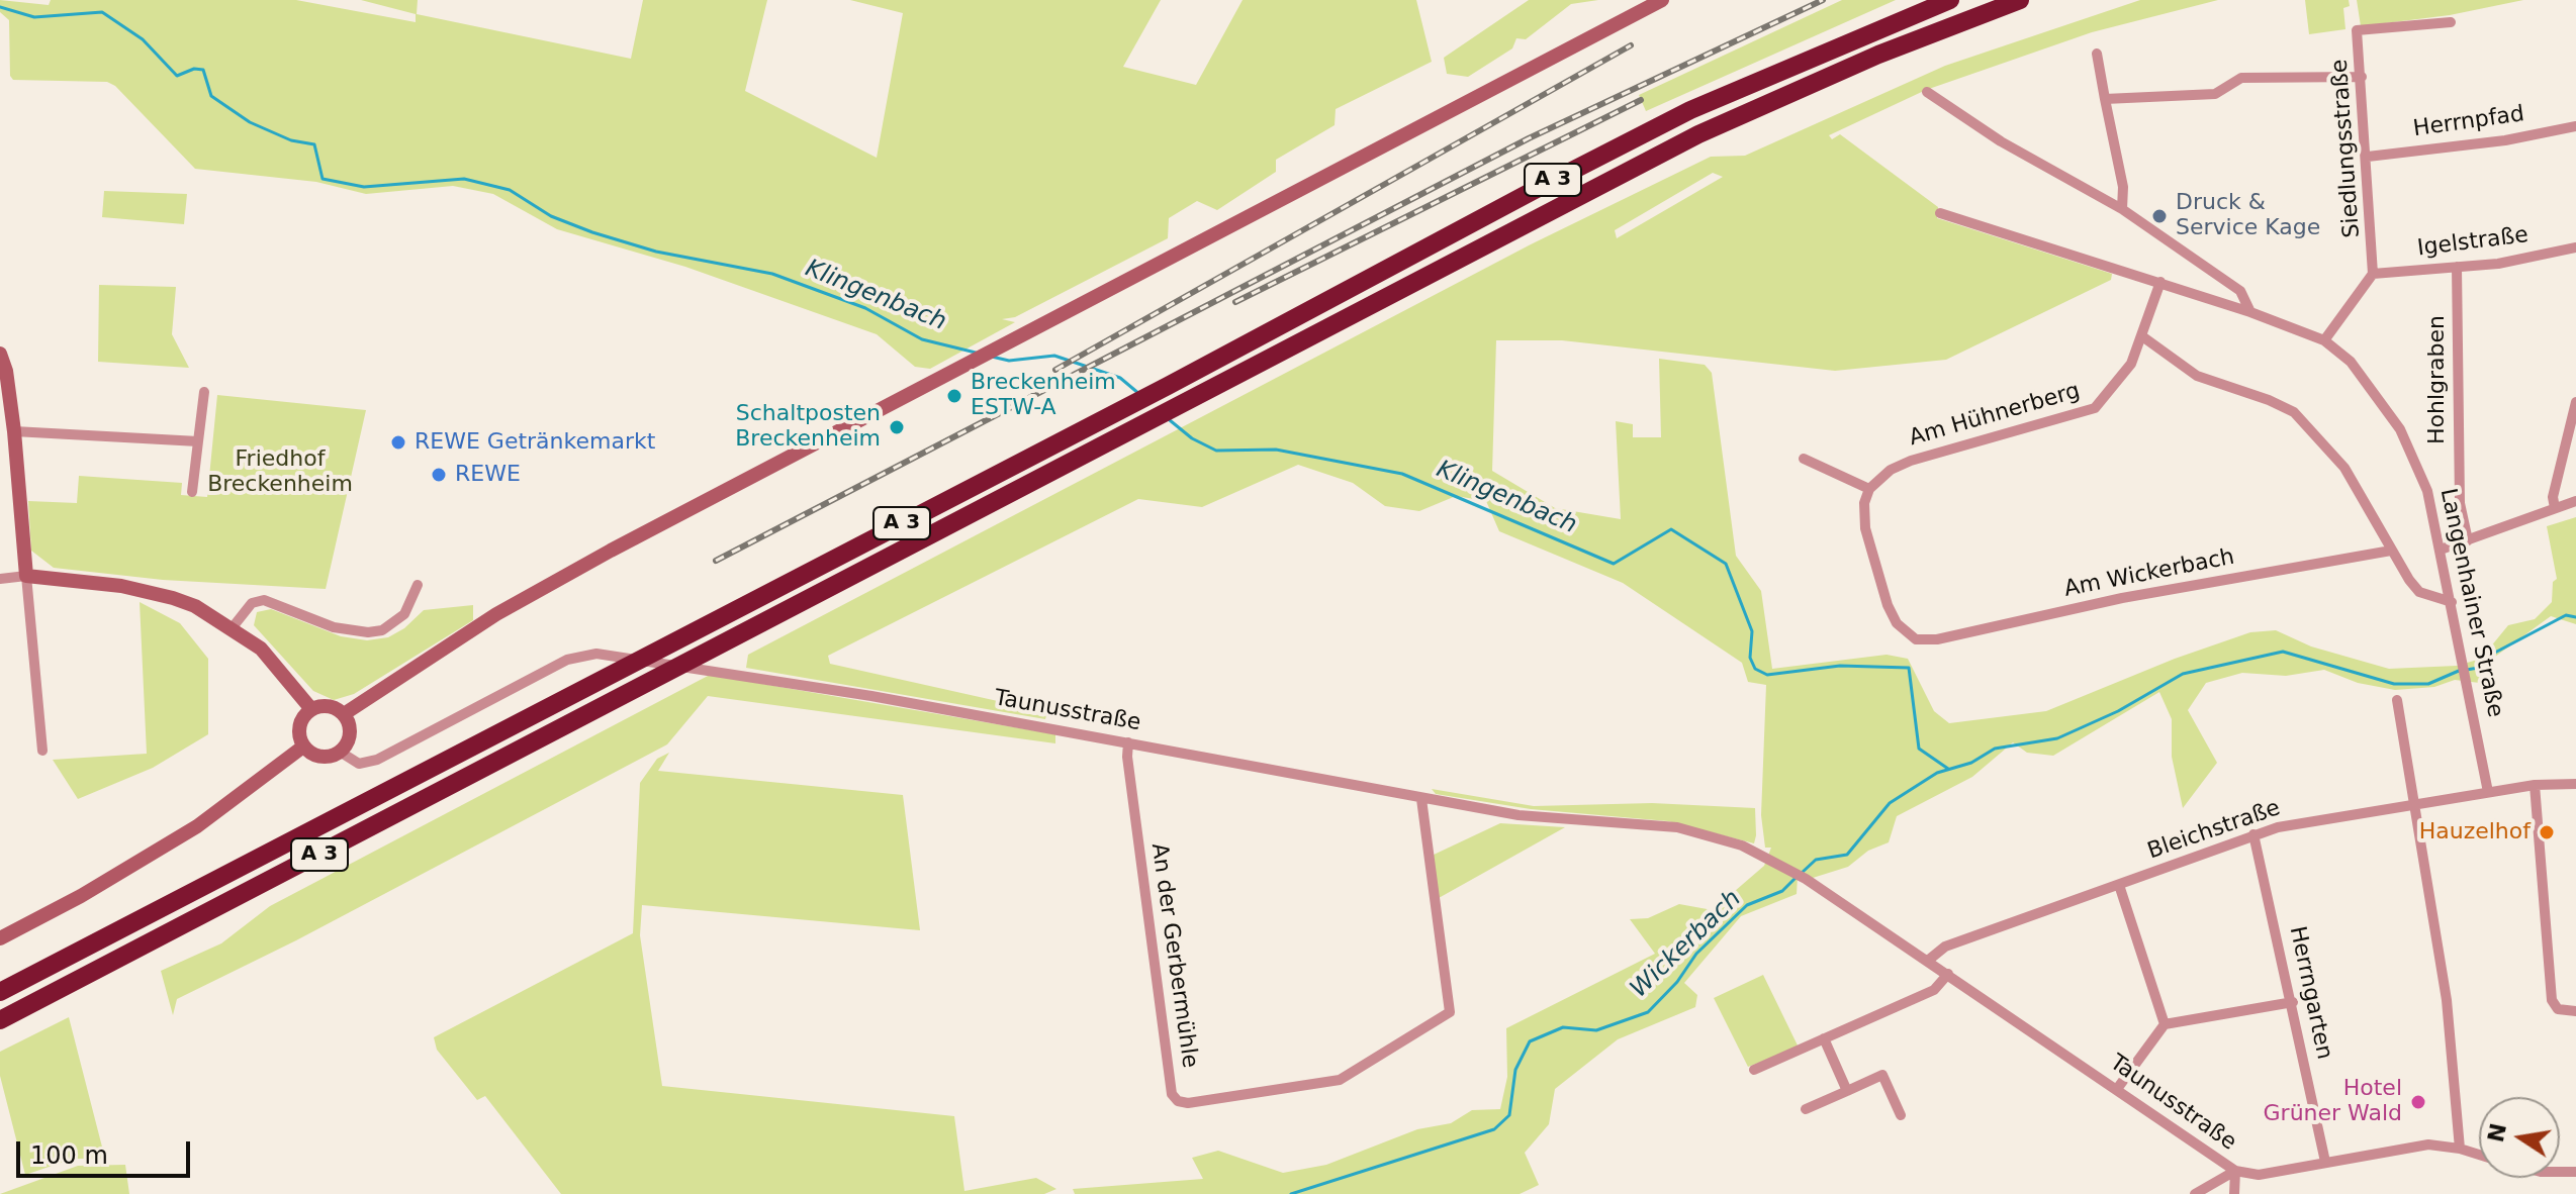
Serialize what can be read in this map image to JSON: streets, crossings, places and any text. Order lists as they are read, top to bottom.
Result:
{
  "streets": {
    "highway": ["A 3"],
    "street": [
      "Herrnpfad",
      "Siedlungsstraße",
      "Igelstraße",
      "Hohlgraben",
      "Am Hühnerberg",
      "Am Wickerbach",
      "Langenhainer Straße",
      "Taunusstraße",
      "Bleichstraße",
      "An der Gerbermühle",
      "Herrngarten"
    ]
  },
  "crossings": [
    ["Herrnpfad", "Siedlungsstraße"],
    ["Siedlungsstraße", "Igelstraße"],
    ["Igelstraße", "Hohlgraben"],
    ["Am Hühnerberg", "Am Wickerbach"],
    ["Am Hühnerberg", "Langenhainer Straße"],
    ["Langenhainer Straße", "Bleichstraße"],
    ["Taunusstraße", "Bleichstraße"],
    ["Taunusstraße", "An der Gerbermühle"],
    ["Taunusstraße", "Herrngarten"],
    ["Bleichstraße", "Herrngarten"]
  ],
  "water": ["Klingenbach", "Wickerbach"],
  "parks": ["Friedhof Breckenheim"],
  "places": [
    "Druck & Service Kage",
    "Breckenheim ESTW-A",
    "Schaltposten Breckenheim",
    "REWE Getränkemarkt",
    "REWE",
    "Hauzelhof",
    "Hotel Grüner Wald"
  ],
  "scale_bar": "100 m",
  "north": "left"
}
